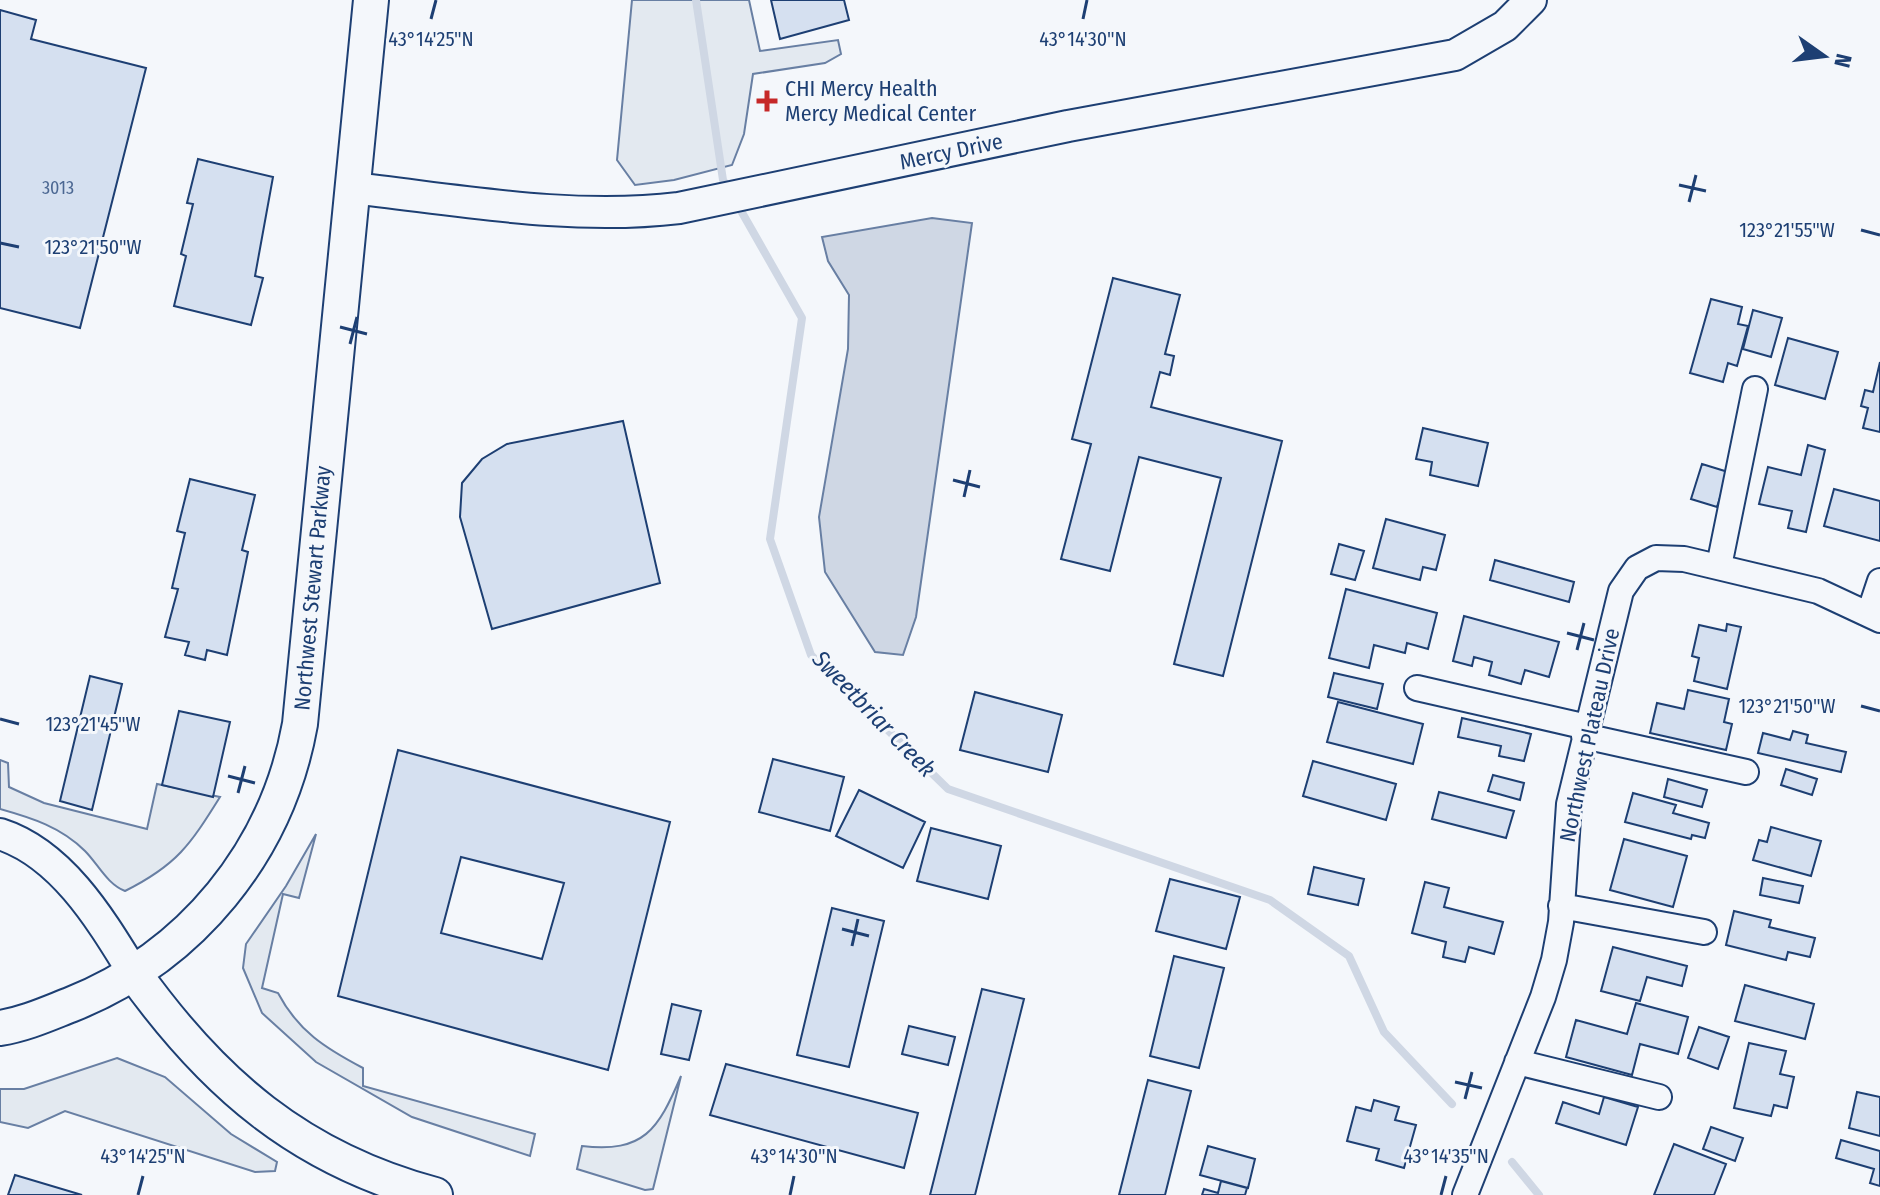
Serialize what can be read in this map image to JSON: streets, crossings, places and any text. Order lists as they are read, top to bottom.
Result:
{
  "streets": {
    "main road": ["Northwest Stewart Parkway"],
    "street": ["Mercy Drive", "Northwest Plateau Drive"]
  },
  "crossings": [
    ["Mercy Drive", "Northwest Stewart Parkway"]
  ],
  "water": ["Sweetbriar Creek"],
  "places": {
    "health": ["CHI Mercy Health Mercy Medical Center"]
  },
  "house_numbers": ["3013"],
  "north": "right",
  "coordinates": [
    "43°14'25\"N",
    "43°14'30\"N",
    "123°21'55\"W",
    "123°21'50\"W",
    "123°21'45\"W",
    "43°14'35\"N"
  ]
}
